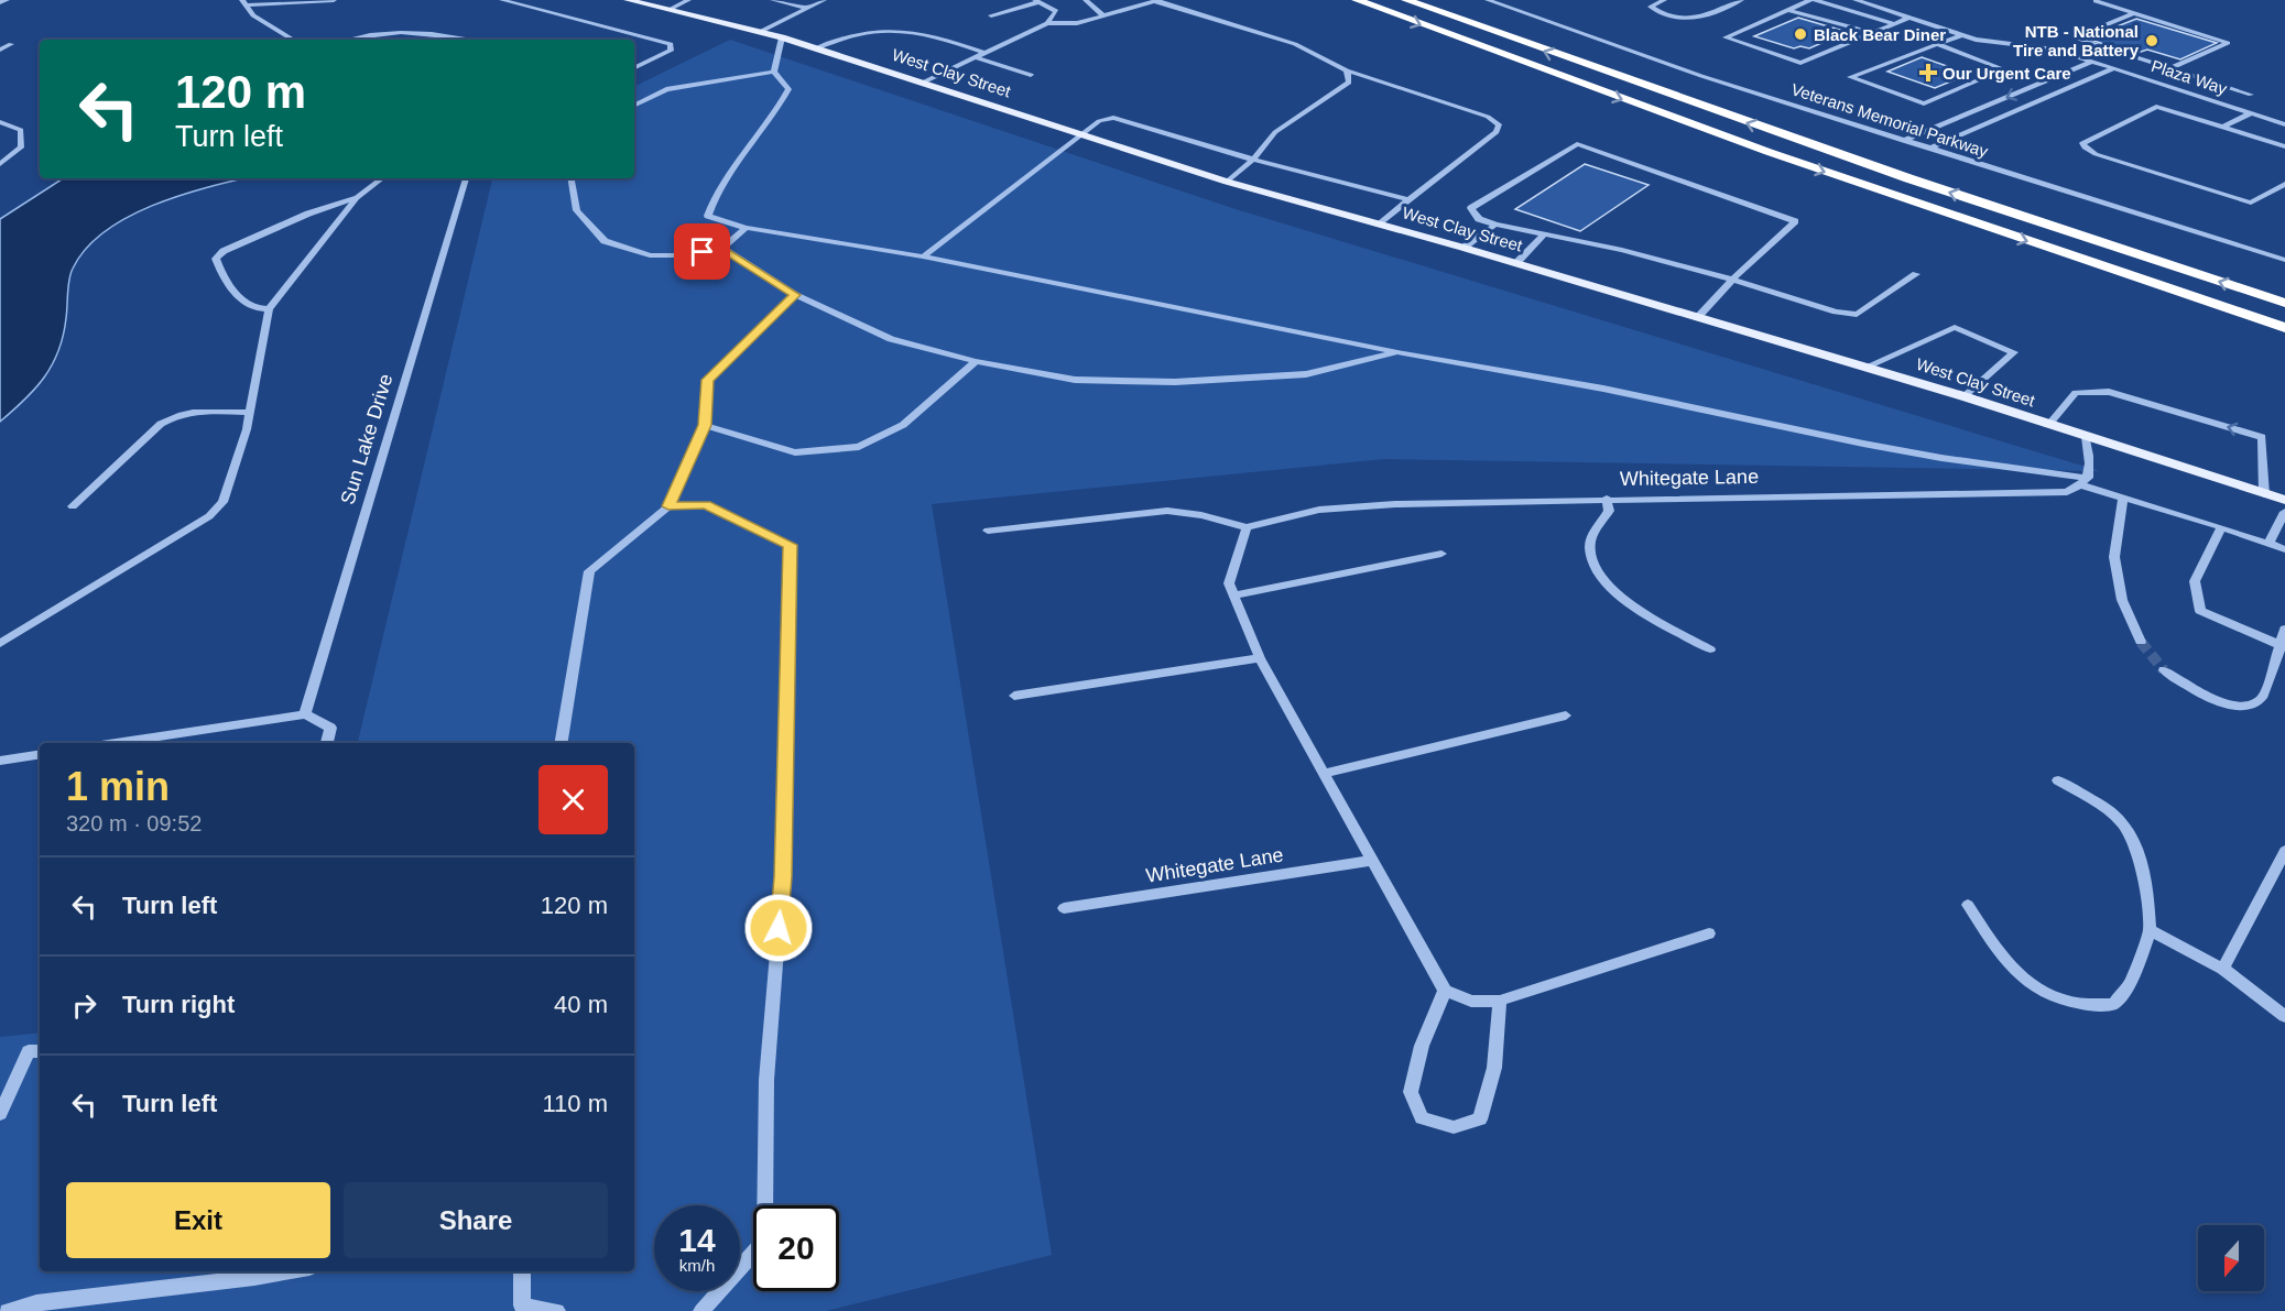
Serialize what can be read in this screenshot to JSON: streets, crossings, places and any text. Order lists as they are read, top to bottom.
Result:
{
  "streets": {
    "main road": ["West Clay Street"],
    "street": [
      "Plaza Way",
      "Veterans Memorial Parkway",
      "Sun Lake Drive",
      "Whitegate Lane"
    ]
  },
  "places": {
    "other": ["Black Bear Diner", "NTB - National Tire and Battery"],
    "health": ["Our Urgent Care"]
  },
  "north": "bottom",
  "page": {
    "turn": ["120 m", "Turn left"],
    "heading": ["1 min", "320 m · 09:52"],
    "list": [
      {
        "name": "Turn left",
        "value": "120 m"
      },
      {
        "name": "Turn right",
        "value": "40 m"
      },
      {
        "name": "Turn left",
        "value": "110 m"
      }
    ],
    "buttons": ["Exit", "Share"],
    "speed": "14 km/h",
    "limit": "20"
  }
}
